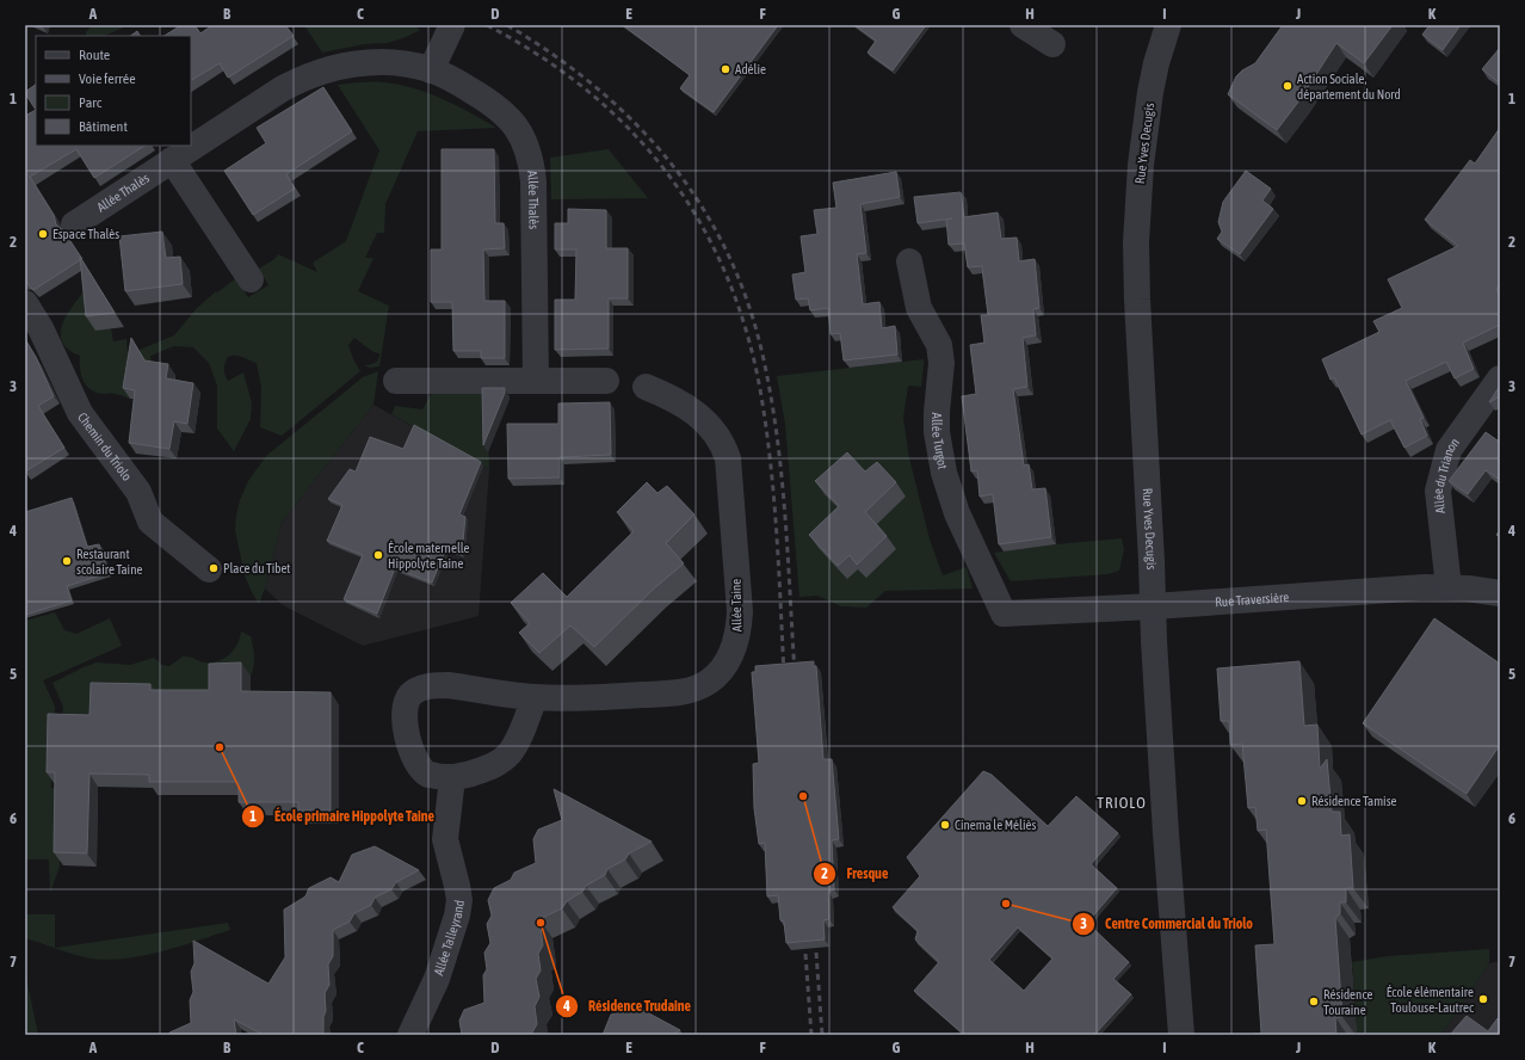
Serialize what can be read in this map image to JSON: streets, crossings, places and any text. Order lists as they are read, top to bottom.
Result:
{
  "streets": {
    "street": [
      "Rue Yves Decugis",
      "Allée Thalès",
      "Allée Turgot",
      "Chemin du Triolo",
      "Allée du Trianon",
      "Rue Traversière",
      "Allée Taine",
      "Allée Talleyrand"
    ]
  },
  "crossings": [
    ["Rue Yves Decugis", "Rue Traversière"],
    ["Allée Turgot", "Rue Traversière"],
    ["Allée du Trianon", "Rue Traversière"],
    ["Allée Taine", "Allée Talleyrand"]
  ],
  "districts": ["TRIOLO"],
  "places": [
    "Adélie",
    "Action Sociale, département du Nord",
    "Espace Thalès",
    "École maternelle Hippolyte Taine",
    "Restaurant scolaire Taine",
    "Place du Tibet",
    "École primaire Hippolyte Taine",
    "Fresque",
    "Résidence Tamise",
    "Cinema le Méliès",
    "Centre Commercial du Triolo",
    "Résidence Trudaine",
    "École élémentaire Toulouse-Lautrec",
    "Résidence Touraine"
  ],
  "legend": [
    "Route",
    "Voie ferrée",
    "Parc",
    "Bâtiment"
  ],
  "grid": {
    "columns": [
      "A",
      "B",
      "C",
      "D",
      "E",
      "F",
      "G",
      "H",
      "I",
      "J",
      "K"
    ],
    "rows": [
      "1",
      "2",
      "3",
      "4",
      "5",
      "6",
      "7"
    ]
  }
}
